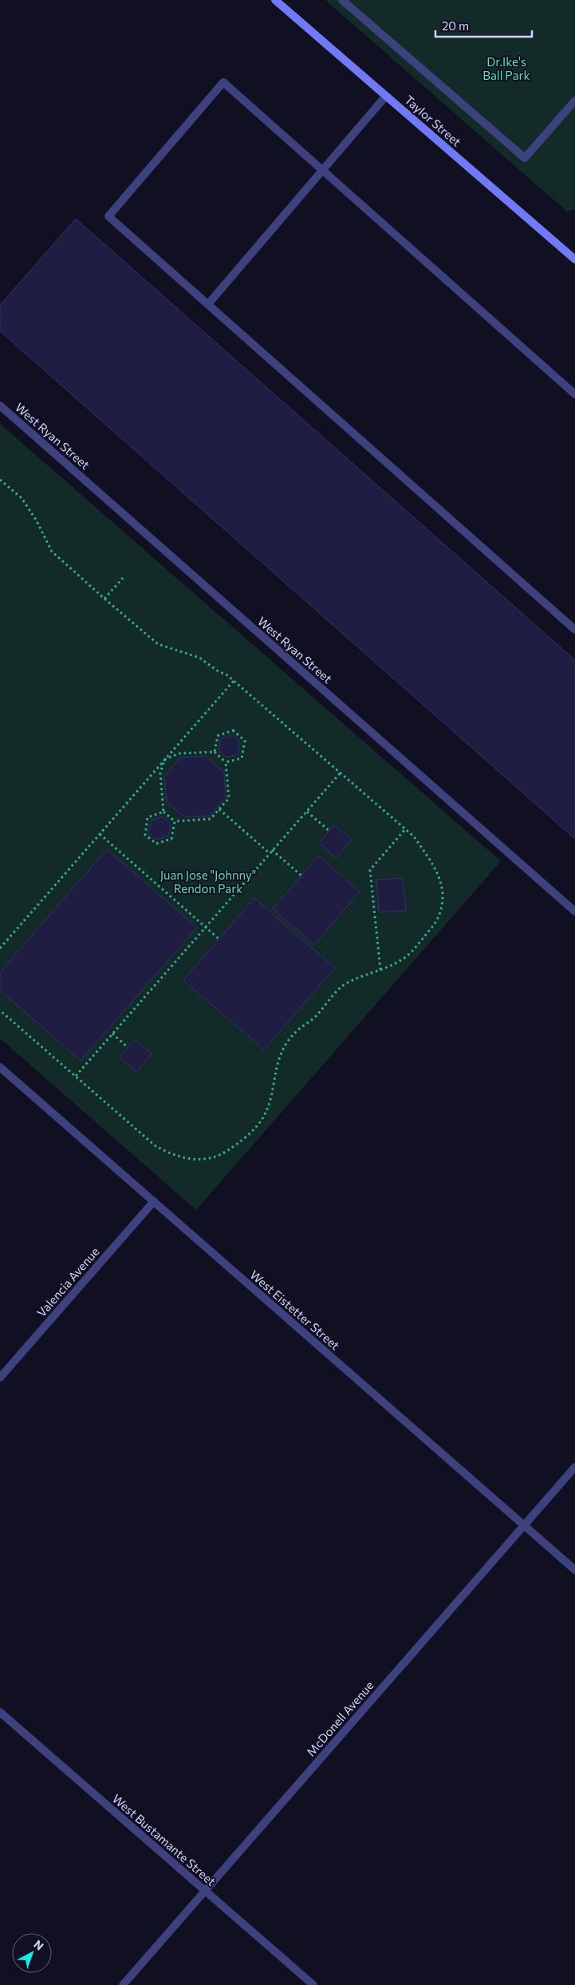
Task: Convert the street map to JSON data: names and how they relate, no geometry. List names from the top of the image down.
{
  "streets": {
    "street": [
      "Taylor Street",
      "West Ryan Street",
      "Valencia Avenue",
      "West Eistetter Street",
      "McDonell Avenue",
      "West Bustamante Street"
    ]
  },
  "crossings": [
    ["Valencia Avenue", "West Eistetter Street"],
    ["West Eistetter Street", "McDonell Avenue"],
    ["McDonell Avenue", "West Bustamante Street"]
  ],
  "parks": ["Dr.Ike's Ball Park", "Juan Jose \"Johnny\" Rendon Park"],
  "scale_bar": "20 m",
  "north": "top right"
}
